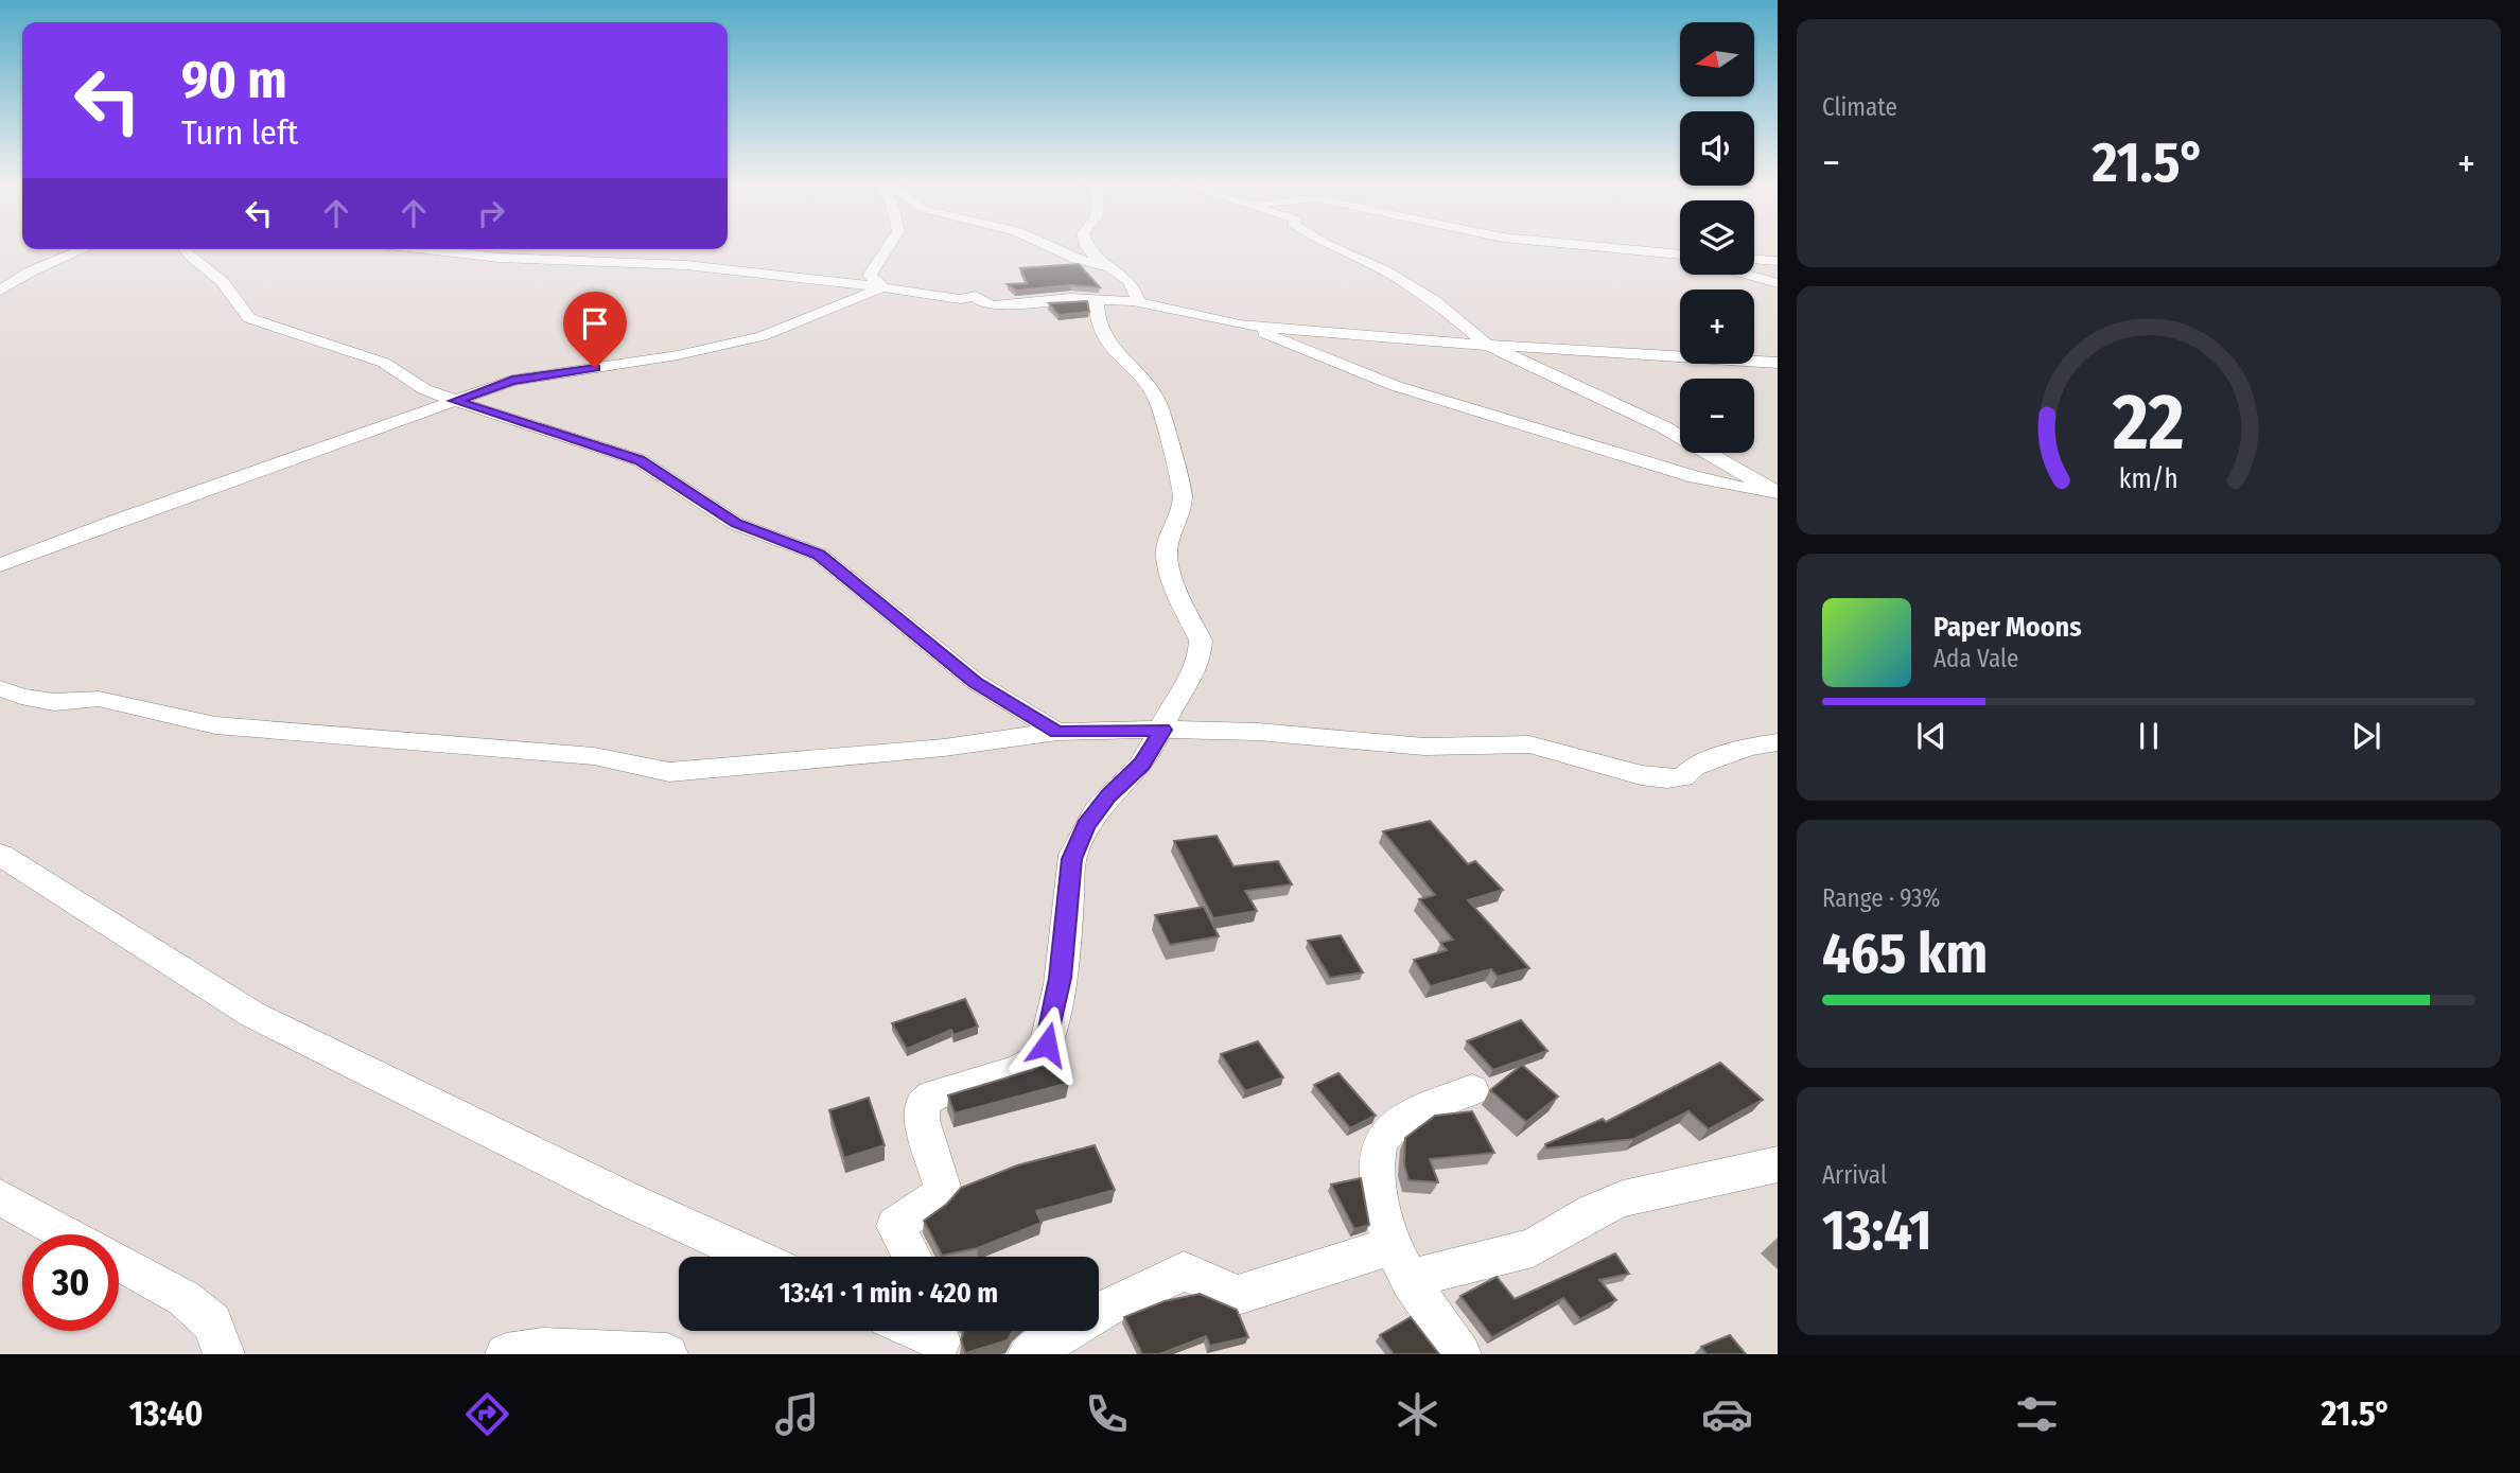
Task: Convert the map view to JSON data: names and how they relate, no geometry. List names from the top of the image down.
{
  "north": "left",
  "page": {
    "tile": [
      "Climate",
      ["Range · 93%", "465 km"],
      ["Arrival", "13:41"]
    ],
    "map_buttons": ["+", "−"],
    "turn": ["90 m", "Turn left"],
    "heat": ["−", "21.5°", "+"],
    "song": ["Paper Moons", "Ada Vale"],
    "limit": "30",
    "trip": "13:41 · 1 min · 420 m",
    "tabs": ["13:40", "21.5°"],
    "gauge": ["22", "km/h"]
  }
}
